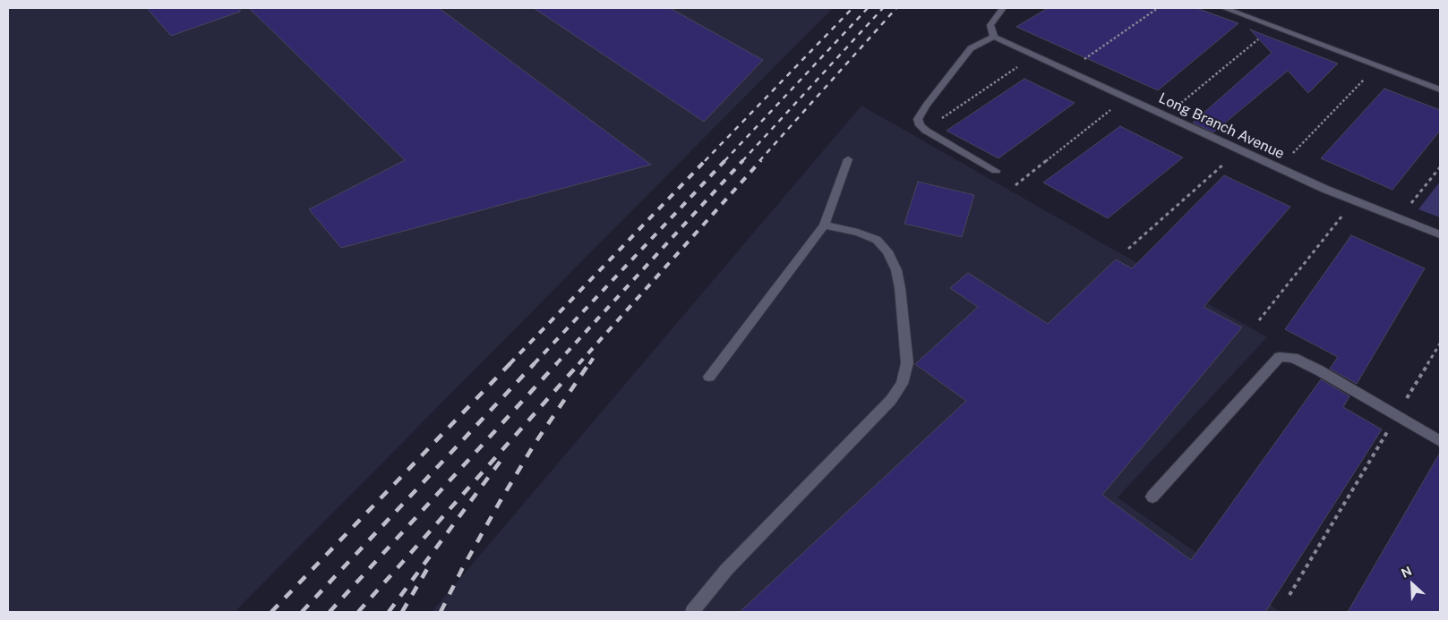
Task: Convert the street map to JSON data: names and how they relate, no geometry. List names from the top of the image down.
{
  "streets": {
    "street": ["Long Branch Avenue"]
  },
  "north": "top left"
}
